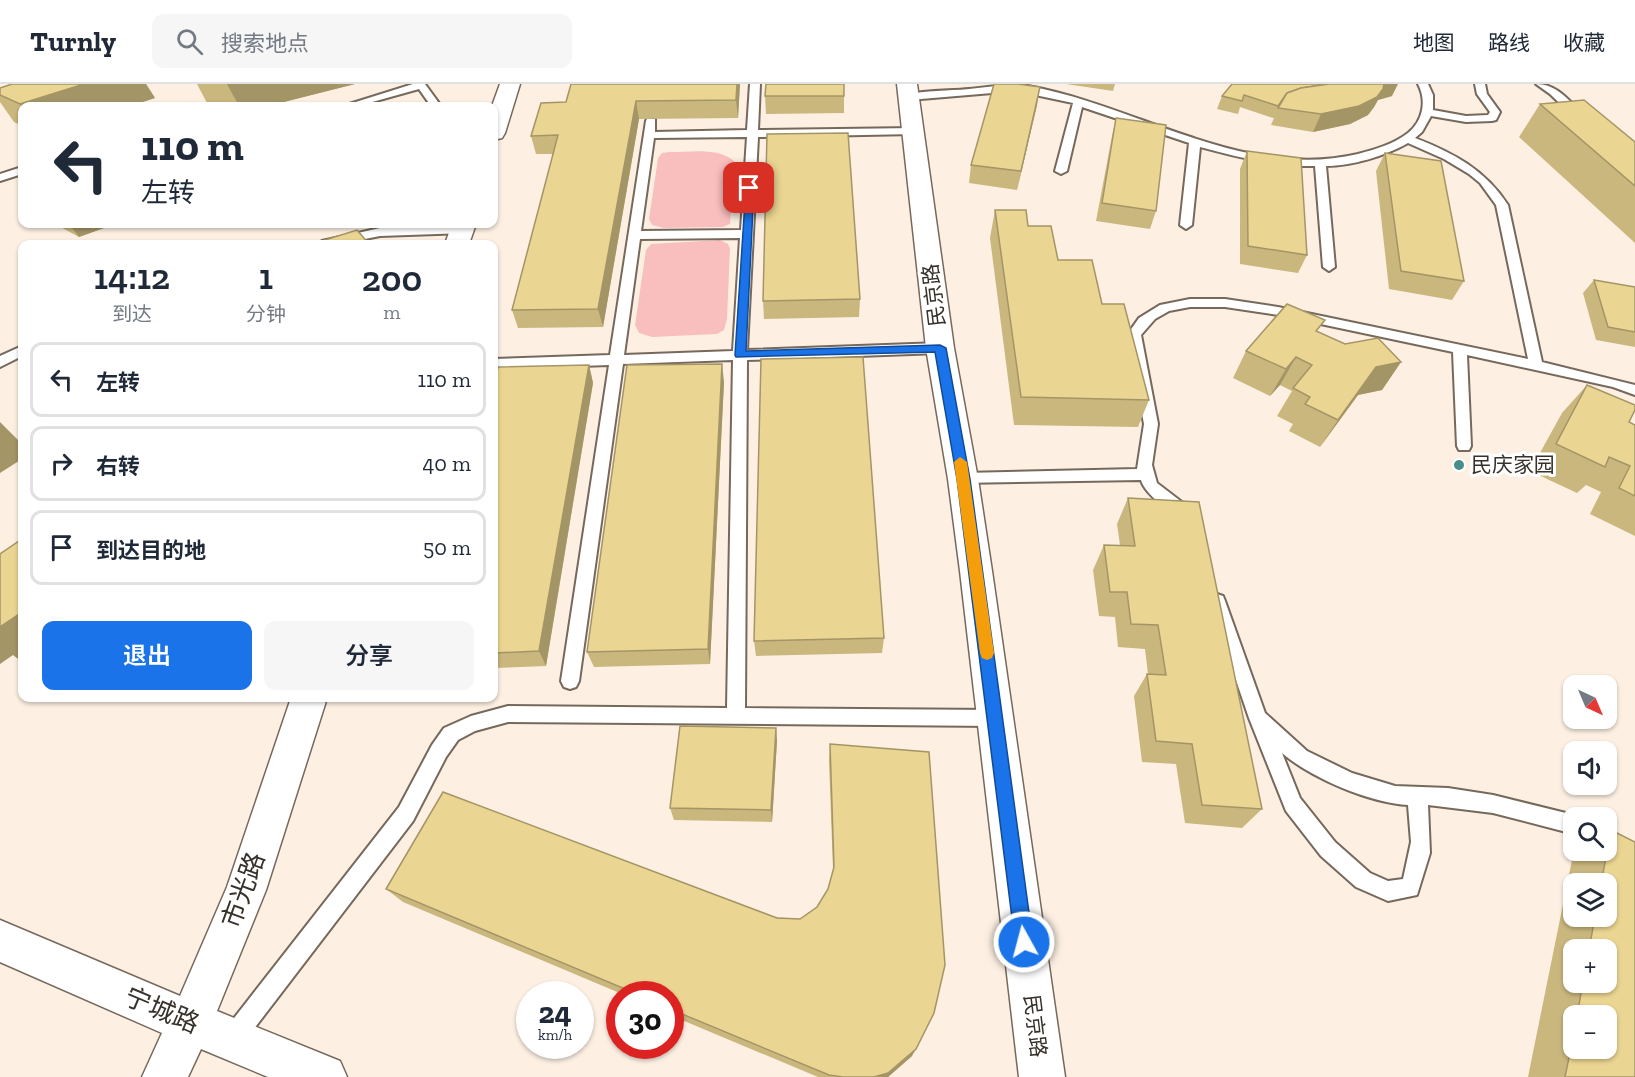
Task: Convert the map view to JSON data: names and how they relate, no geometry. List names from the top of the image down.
{
  "streets": {
    "street": ["民京路", "市光路", "宁城路"]
  },
  "crossings": [
    ["市光路", "宁城路"]
  ],
  "places": ["民庆家园"],
  "north": "bottom right",
  "page": {
    "header": "Turnly",
    "search": "搜索地点",
    "nav": ["地图", "路线", "收藏"],
    "turn": ["110 m", "左转"],
    "eta": [
      "14:12",
      "到达",
      "1",
      "分钟",
      "200",
      "m"
    ],
    "list": [
      {
        "name": "左转",
        "value": "110 m"
      },
      {
        "name": "右转",
        "value": "40 m"
      },
      {
        "name": "到达目的地",
        "value": "50 m"
      }
    ],
    "buttons": ["退出", "分享"],
    "map_buttons": ["+", "−"],
    "speed": "24 km/h",
    "limit": "30"
  }
}
